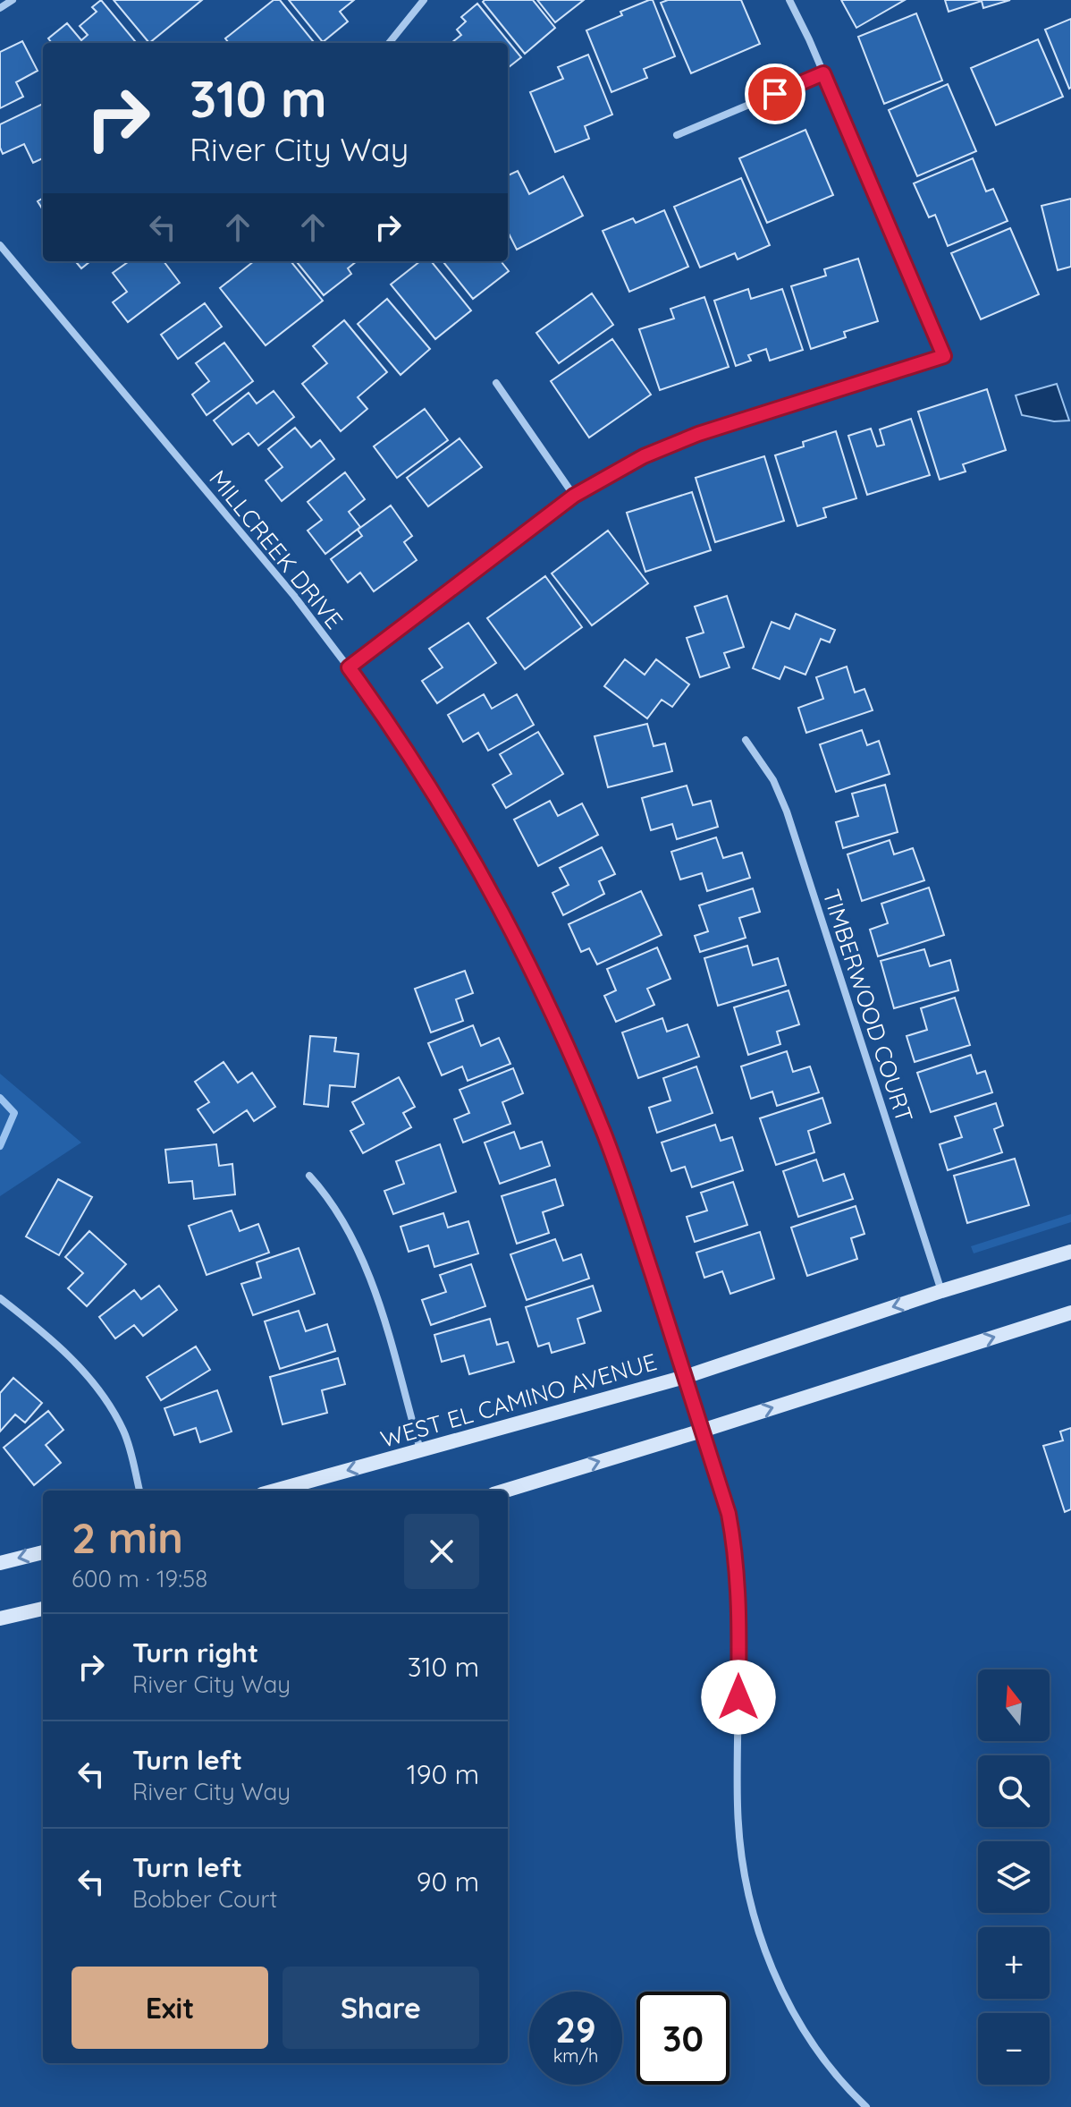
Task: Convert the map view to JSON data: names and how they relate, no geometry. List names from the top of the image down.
{
  "streets": {
    "main road": ["WEST EL CAMINO AVENUE"],
    "street": ["MILLCREEK DRIVE", "TIMBERWOOD COURT"]
  },
  "crossings": [
    ["MILLCREEK DRIVE", "WEST EL CAMINO AVENUE"],
    ["TIMBERWOOD COURT", "WEST EL CAMINO AVENUE"]
  ],
  "north": "top",
  "page": {
    "turn": ["310 m", "River City Way"],
    "heading": ["2 min", "600 m · 19:58"],
    "list": [
      {
        "name": "Turn right",
        "note": "River City Way",
        "value": "310 m"
      },
      {
        "name": "Turn left",
        "note": "River City Way",
        "value": "190 m"
      },
      {
        "name": "Turn left",
        "note": "Bobber Court",
        "value": "90 m"
      }
    ],
    "map_buttons": ["+", "−"],
    "buttons": ["Exit", "Share"],
    "speed": "29 km/h",
    "limit": "30"
  }
}
